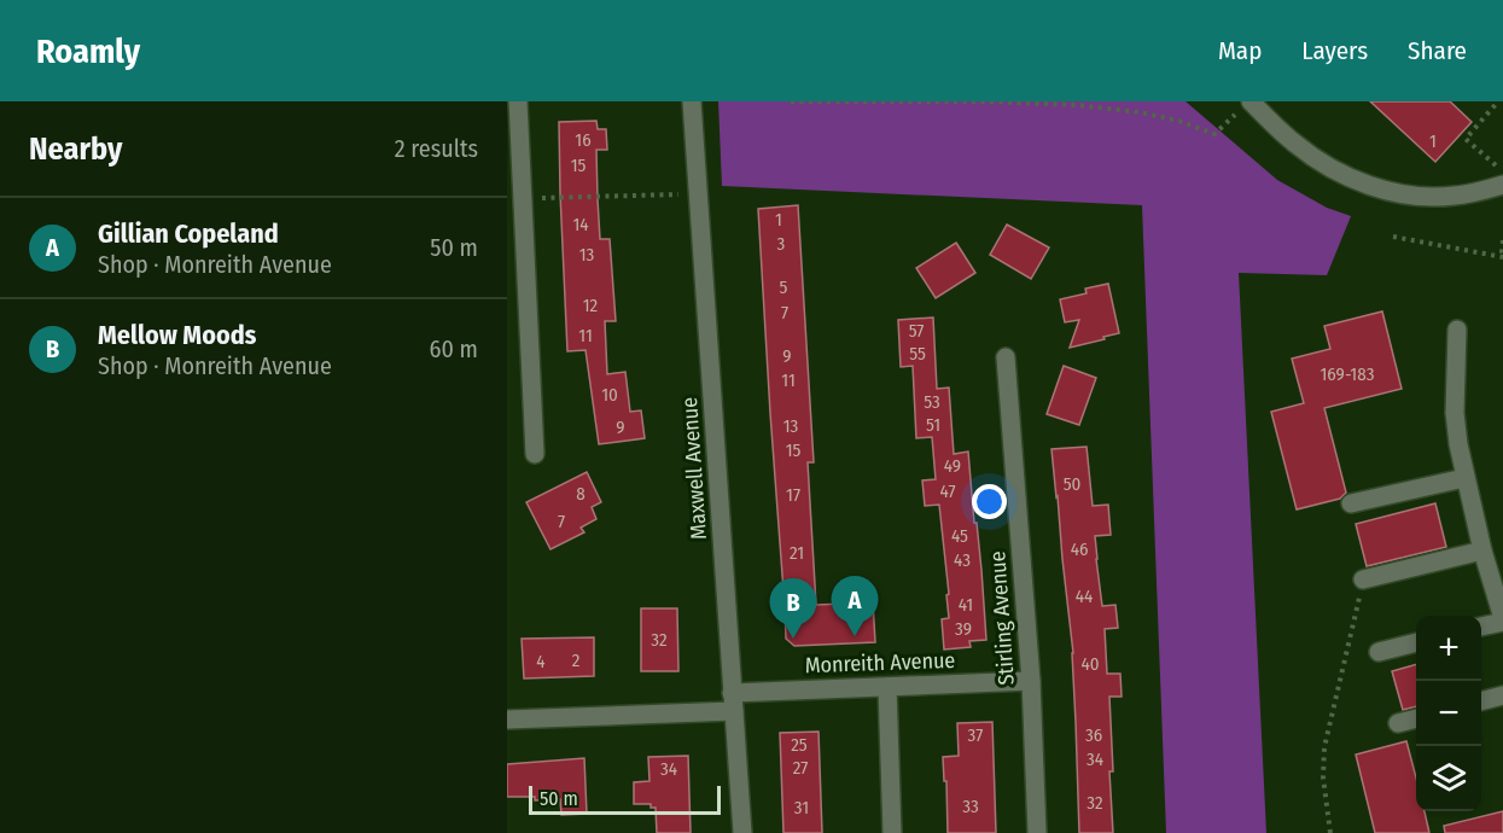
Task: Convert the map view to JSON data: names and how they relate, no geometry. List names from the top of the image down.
{
  "streets": {
    "street": ["Maxwell Avenue", "Stirling Avenue", "Monreith Avenue"]
  },
  "crossings": [
    ["Maxwell Avenue", "Monreith Avenue"],
    ["Stirling Avenue", "Monreith Avenue"]
  ],
  "house_numbers": [
    "16",
    "1",
    "15",
    "1",
    "14",
    "3",
    "13",
    "5",
    "12",
    "7",
    "57",
    "11",
    "55",
    "9",
    "169-183",
    "11",
    "10",
    "53",
    "51",
    "13",
    "9",
    "15",
    "49",
    "50",
    "47",
    "8",
    "17",
    "7",
    "45",
    "46",
    "21",
    "43",
    "44",
    "41",
    "39",
    "32",
    "2",
    "4",
    "40",
    "37",
    "36",
    "25",
    "34",
    "27",
    "34",
    "32",
    "33",
    "31"
  ],
  "scale_bar": "50 m",
  "page": {
    "header": "Roamly",
    "nav": ["Map", "Layers", "Share"],
    "heading": ["Nearby", "2 results"],
    "list": [
      {
        "mark": "A",
        "name": "Gillian Copeland",
        "note": "Shop · Monreith Avenue",
        "value": "50 m"
      },
      {
        "mark": "B",
        "name": "Mellow Moods",
        "note": "Shop · Monreith Avenue",
        "value": "60 m"
      }
    ],
    "pins": ["A", "B"],
    "map_buttons": ["+", "−"],
    "scale": "50 m"
  }
}
